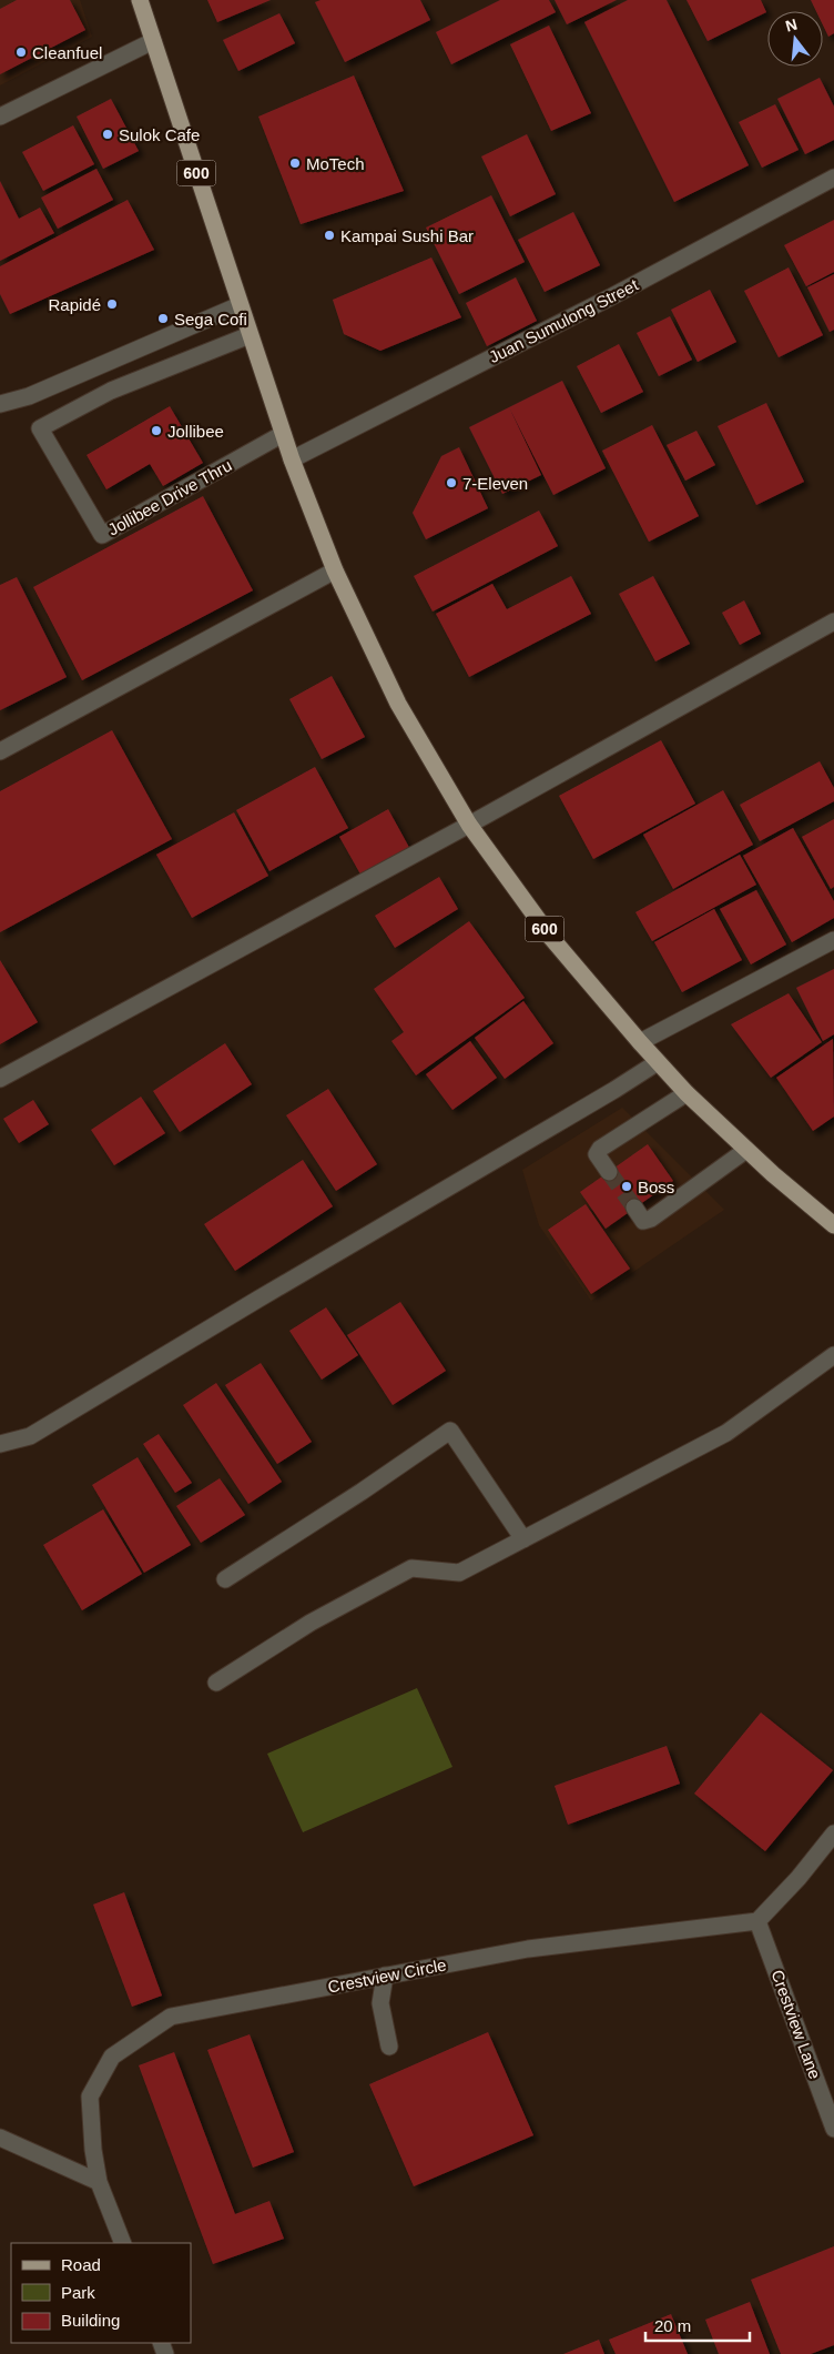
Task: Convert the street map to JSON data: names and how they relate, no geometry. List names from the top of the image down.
{
  "streets": {
    "main road": ["600"],
    "street": [
      "Juan Sumulong Street",
      "Jollibee Drive Thru",
      "Crestview Circle",
      "Crestview Lane"
    ]
  },
  "crossings": [
    ["600", "Juan Sumulong Street"],
    ["600", "Jollibee Drive Thru"],
    ["Crestview Circle", "Crestview Lane"]
  ],
  "places": [
    "Cleanfuel",
    "Sulok Cafe",
    "MoTech",
    "Kampai Sushi Bar",
    "Rapidé",
    "Sega Cofi",
    "Jollibee",
    "7-Eleven",
    "Boss"
  ],
  "legend": ["Road", "Park", "Building"],
  "scale_bar": "20 m",
  "north": "top"
}
